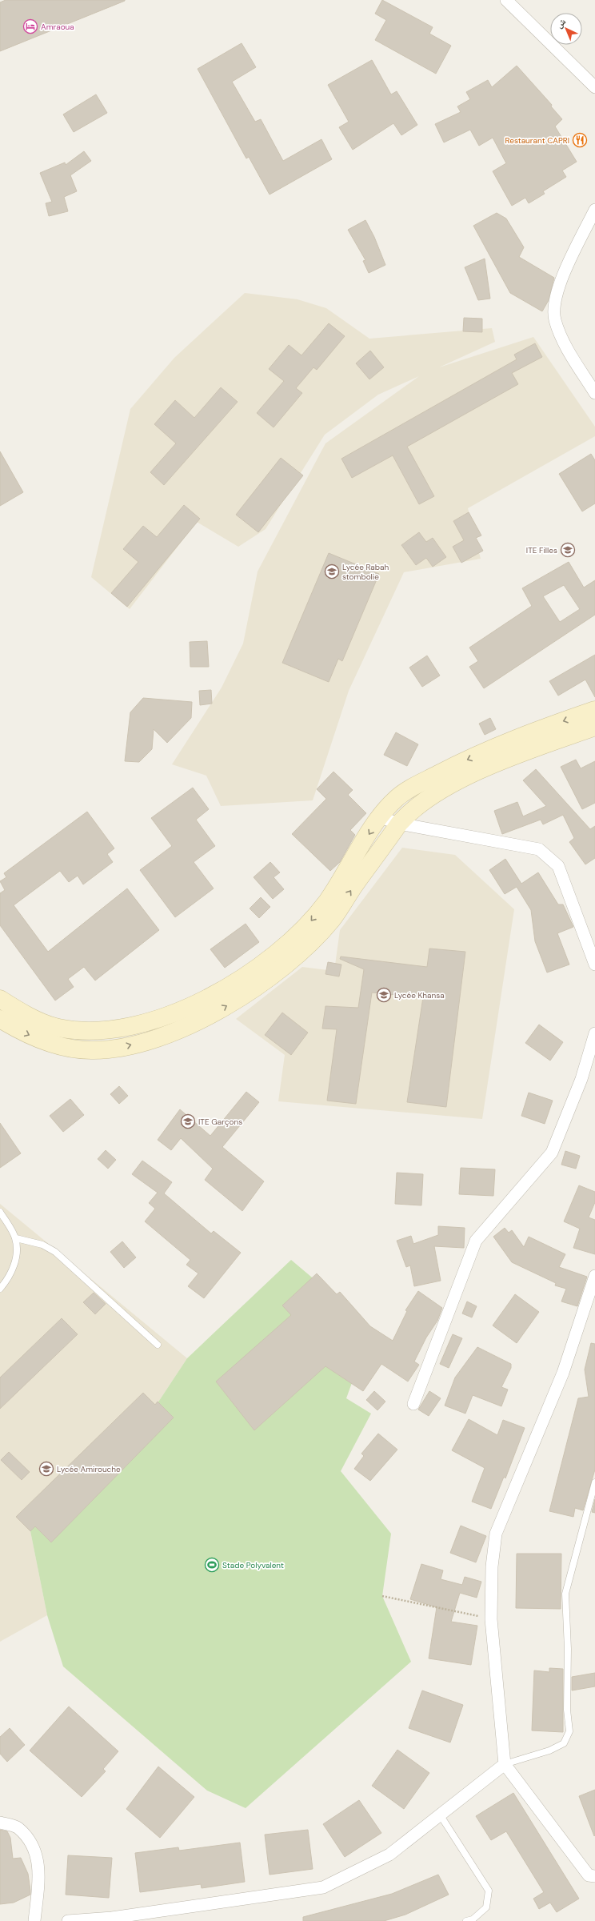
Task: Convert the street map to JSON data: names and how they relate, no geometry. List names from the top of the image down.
{
  "places": {
    "hotel": ["Amraoua"],
    "restaurant": ["Restaurant CAPRI"],
    "school or university": [
      "ITE Filles",
      "Lycée Rabah stombolie",
      "Lycée Khansa",
      "ITE Garçons",
      "Lycée Amirouche"
    ],
    "sports": ["Stade Polyvalent"]
  },
  "north": "top left"
}
